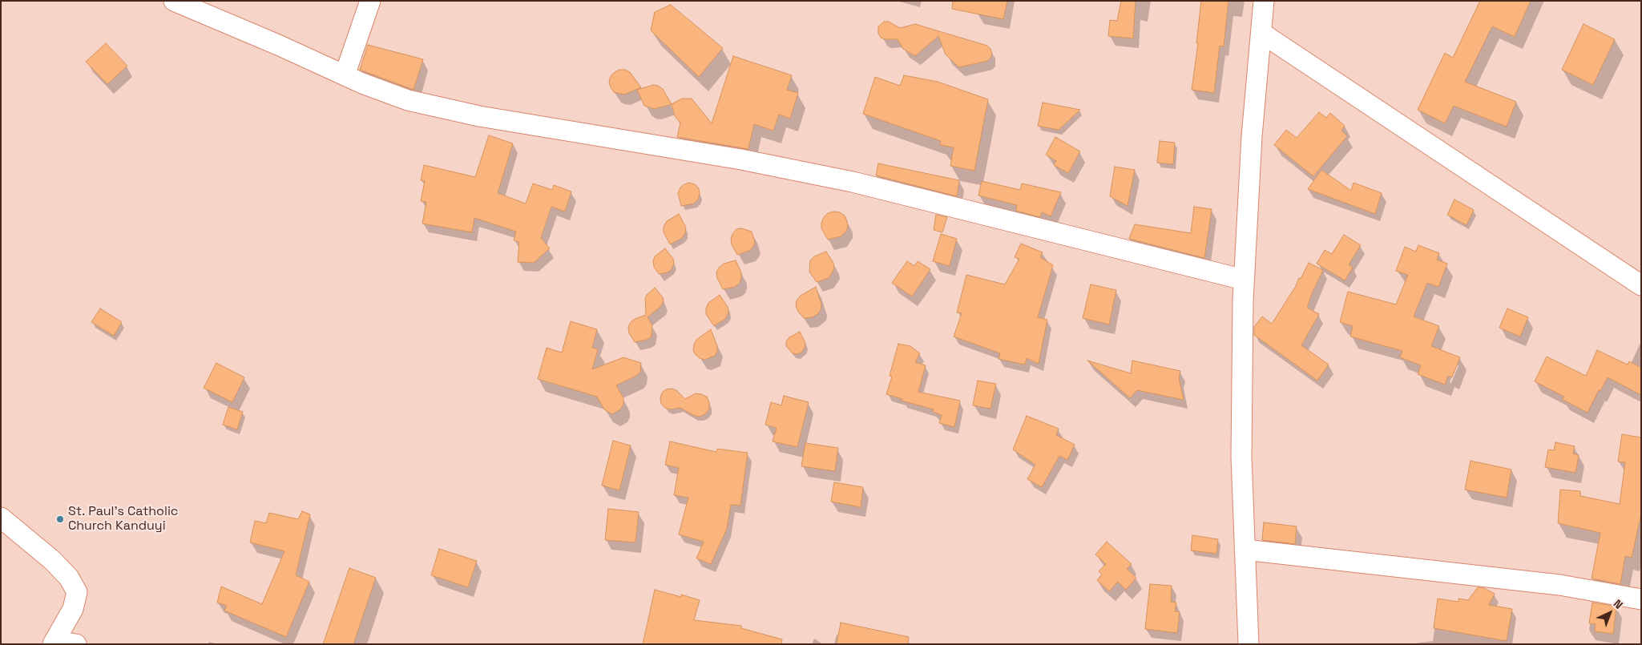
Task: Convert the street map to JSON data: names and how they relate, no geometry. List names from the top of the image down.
{
  "places": ["St. Paul's Catholic Church Kanduyi"],
  "north": "top right"
}
